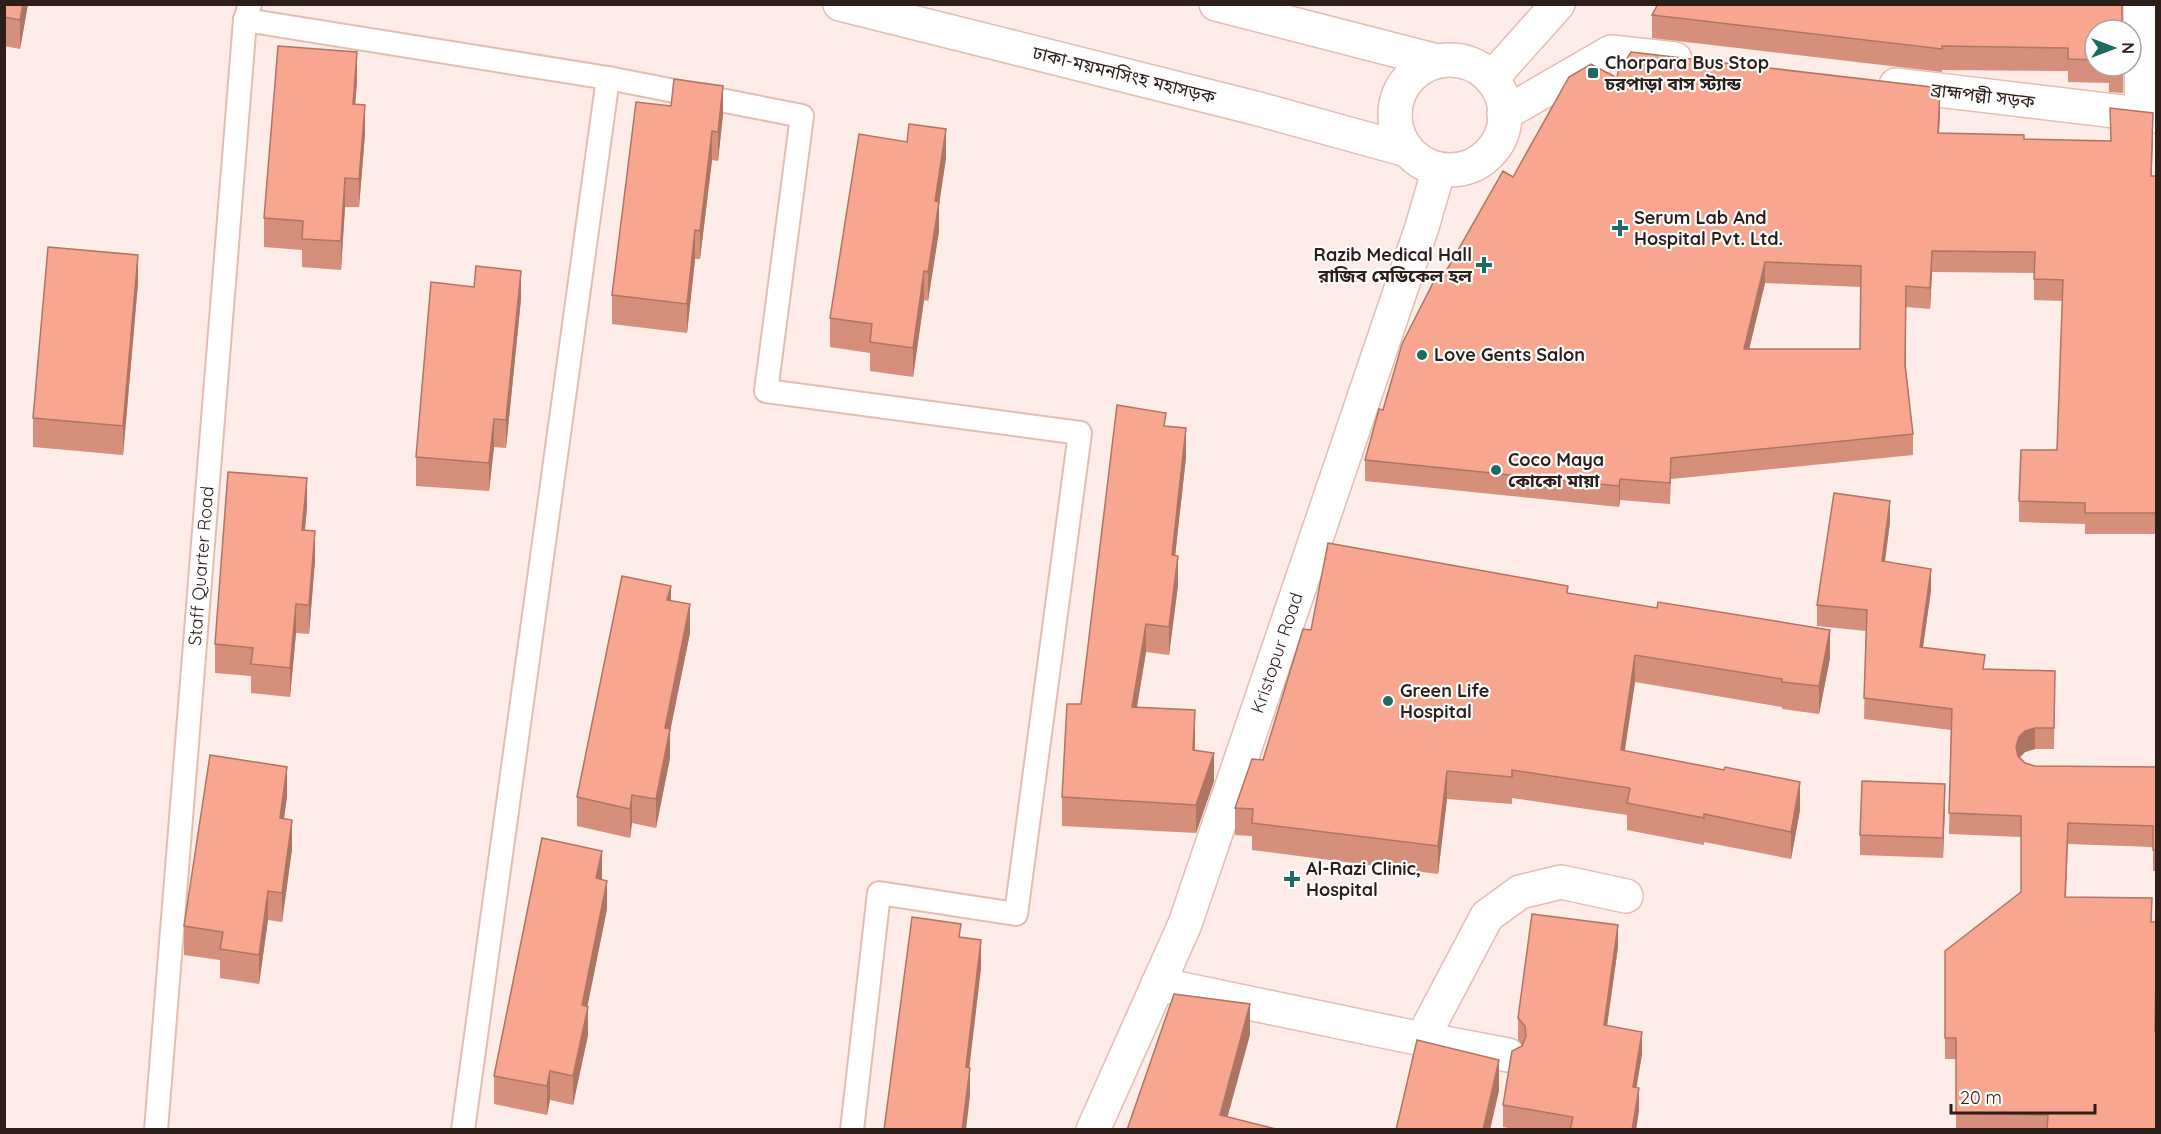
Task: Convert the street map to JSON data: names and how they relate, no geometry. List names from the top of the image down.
{
  "streets": {
    "main road": ["ঢাকা-ময়মনসিংহ মহাসড়ক", "ব্রাহ্মপল্লী সড়ক", "Kristopur Road"],
    "lane": ["Staff Quarter Road"]
  },
  "crossings": [
    ["ঢাকা-ময়মনসিংহ মহাসড়ক", "Kristopur Road"]
  ],
  "places": {
    "transit": ["Chorpara Bus Stop চরপাড়া বাস স্ট্যান্ড"],
    "health": ["Serum Lab And Hospital Pvt. Ltd.", "Razib Medical Hall রাজিব মেডিকেল হল", "Al-Razi Clinic, Hospital"],
    "other": ["Love Gents Salon", "Coco Maya কোকো মায়া", "Green Life Hospital"]
  },
  "scale_bar": "20 m",
  "north": "right"
}
